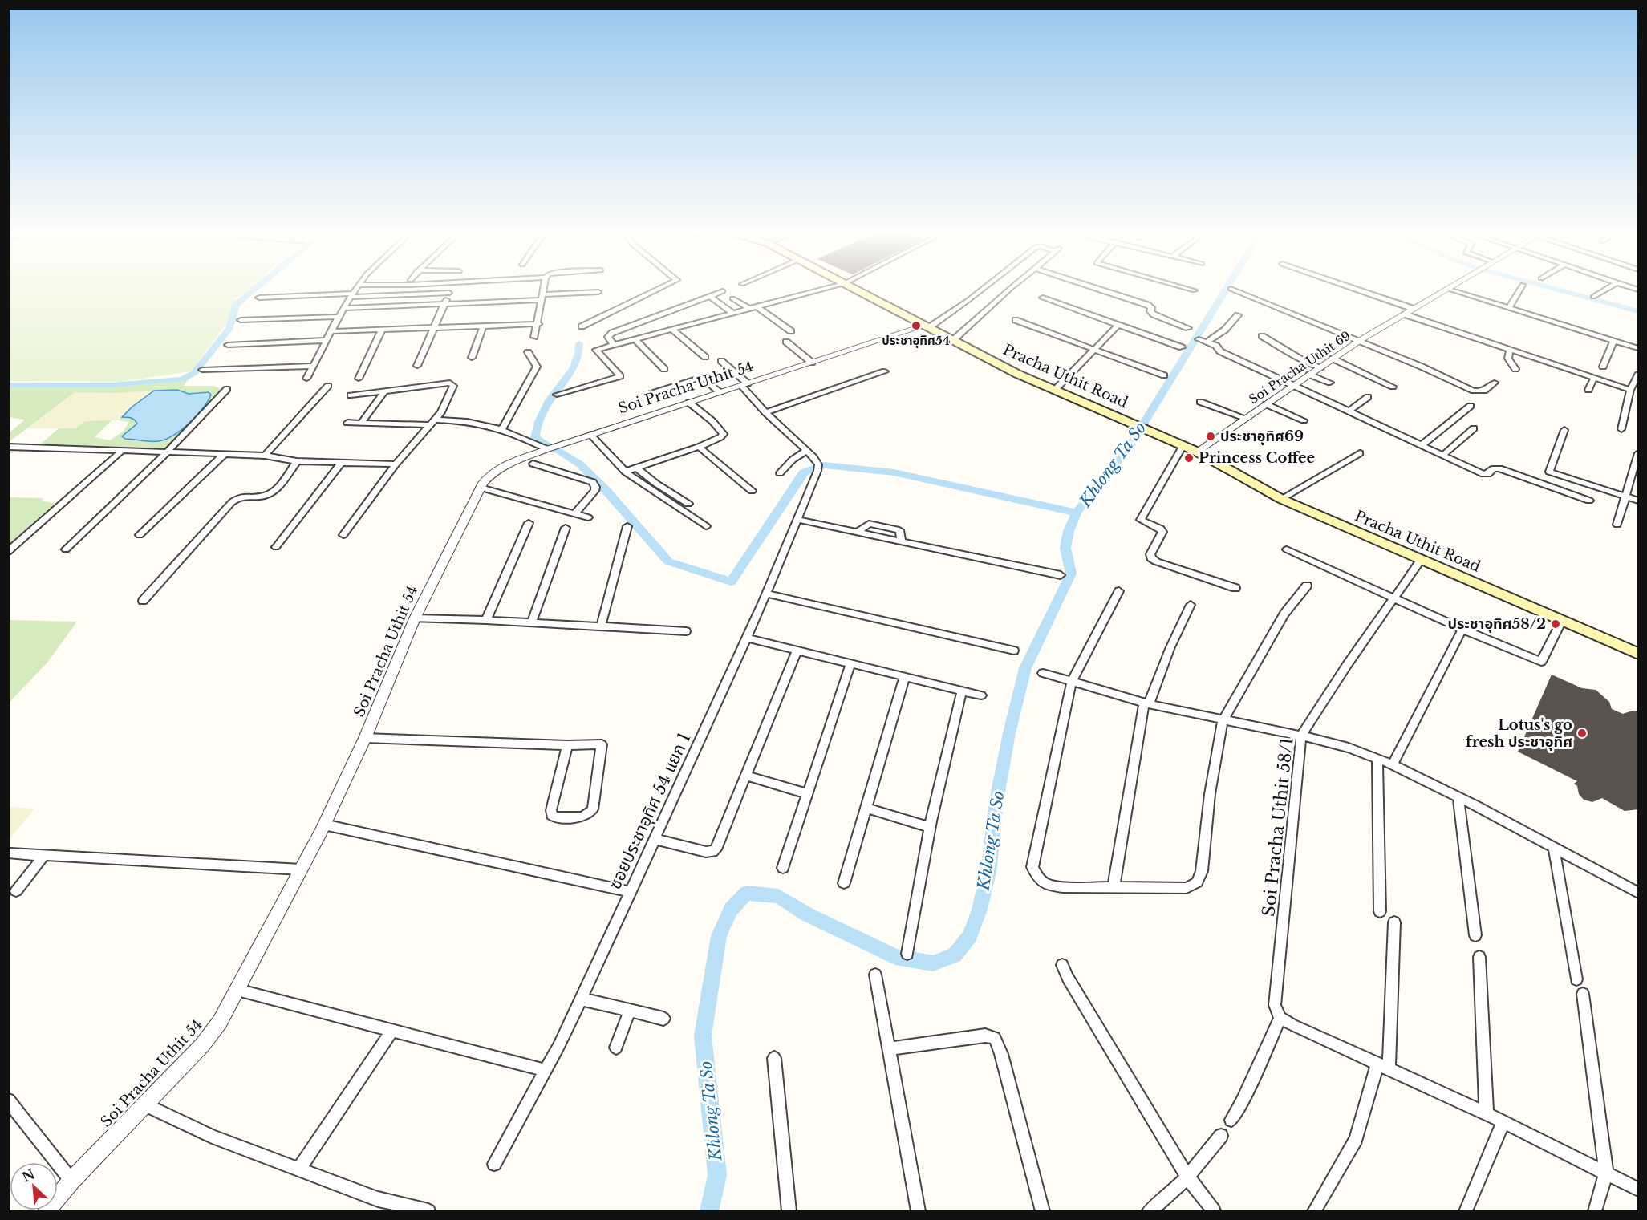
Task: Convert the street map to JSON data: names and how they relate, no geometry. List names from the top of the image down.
{
  "streets": {
    "main road": ["Pracha Uthit Road"],
    "street": [
      "Soi Pracha Uthit 69",
      "Soi Pracha Uthit 54",
      "ซอยประชาอุทิศ 54 แยก 1",
      "Soi Pracha Uthit 58/1"
    ]
  },
  "crossings": [
    ["Soi Pracha Uthit 69", "Pracha Uthit Road"],
    ["Pracha Uthit Road", "Soi Pracha Uthit 54"],
    ["Pracha Uthit Road", "Soi Pracha Uthit 58/1"]
  ],
  "water": ["Khlong Ta So"],
  "places": [
    "ประชาอุทิศ54",
    "ประชาอุทิศ69",
    "Princess Coffee",
    "ประชาอุทิศ58/2",
    "Lotus's go fresh ประชาอุทิศ"
  ],
  "north": "top left"
}
